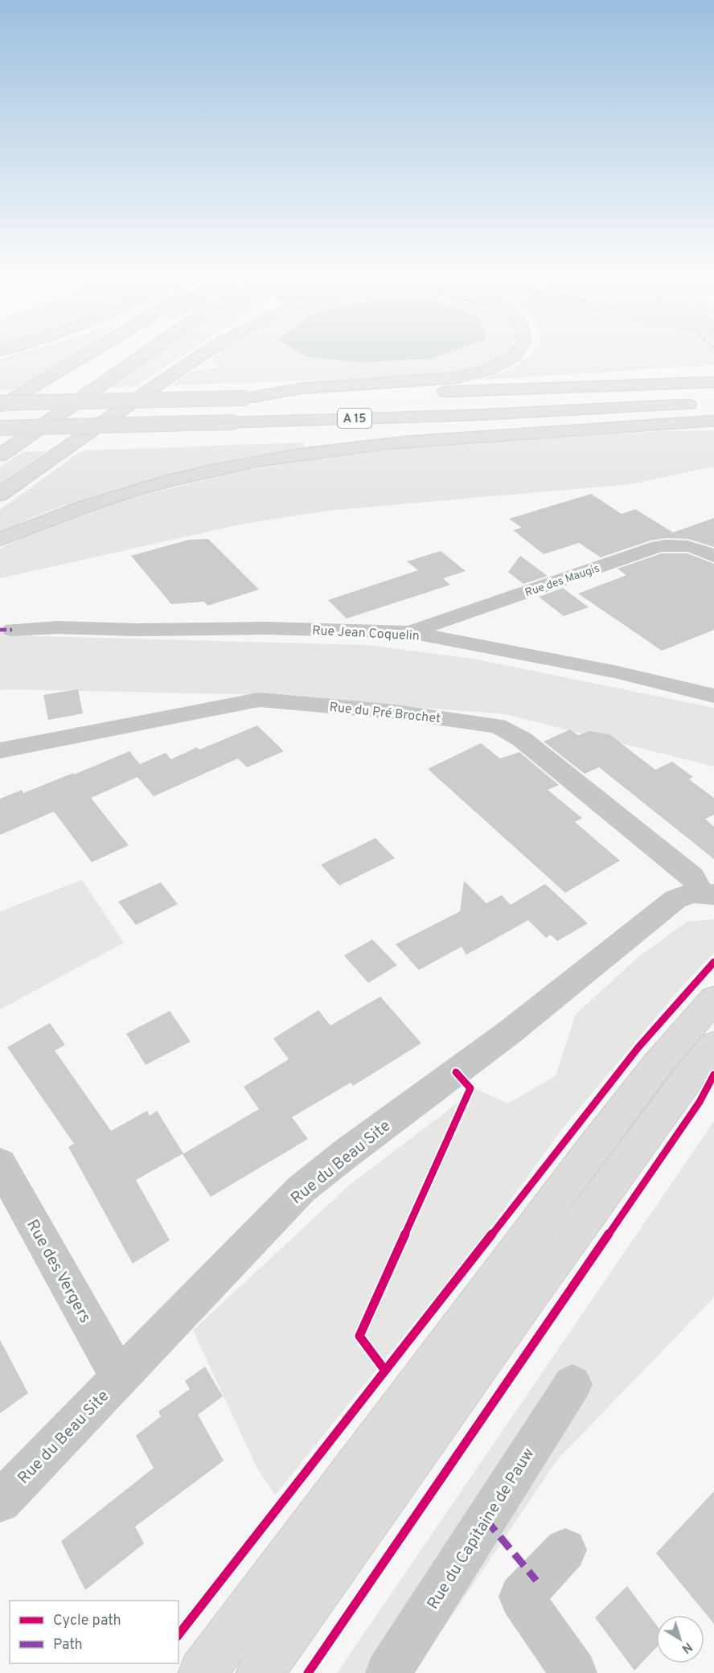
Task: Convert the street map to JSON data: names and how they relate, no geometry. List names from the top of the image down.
{
  "streets": {
    "main road": ["A 15"],
    "street": [
      "Rue des Maugis",
      "Rue Jean Coquelin",
      "Rue du Pré Brochet",
      "Rue du Beau Site",
      "Rue des Vergers",
      "Rue du Capitaine de Pauw"
    ]
  },
  "crossings": [
    ["Rue des Maugis", "Rue Jean Coquelin"],
    ["Rue du Pré Brochet", "Rue du Beau Site"],
    ["Rue du Beau Site", "Rue des Vergers"]
  ],
  "legend": ["Cycle path", "Path"],
  "north": "bottom right"
}
